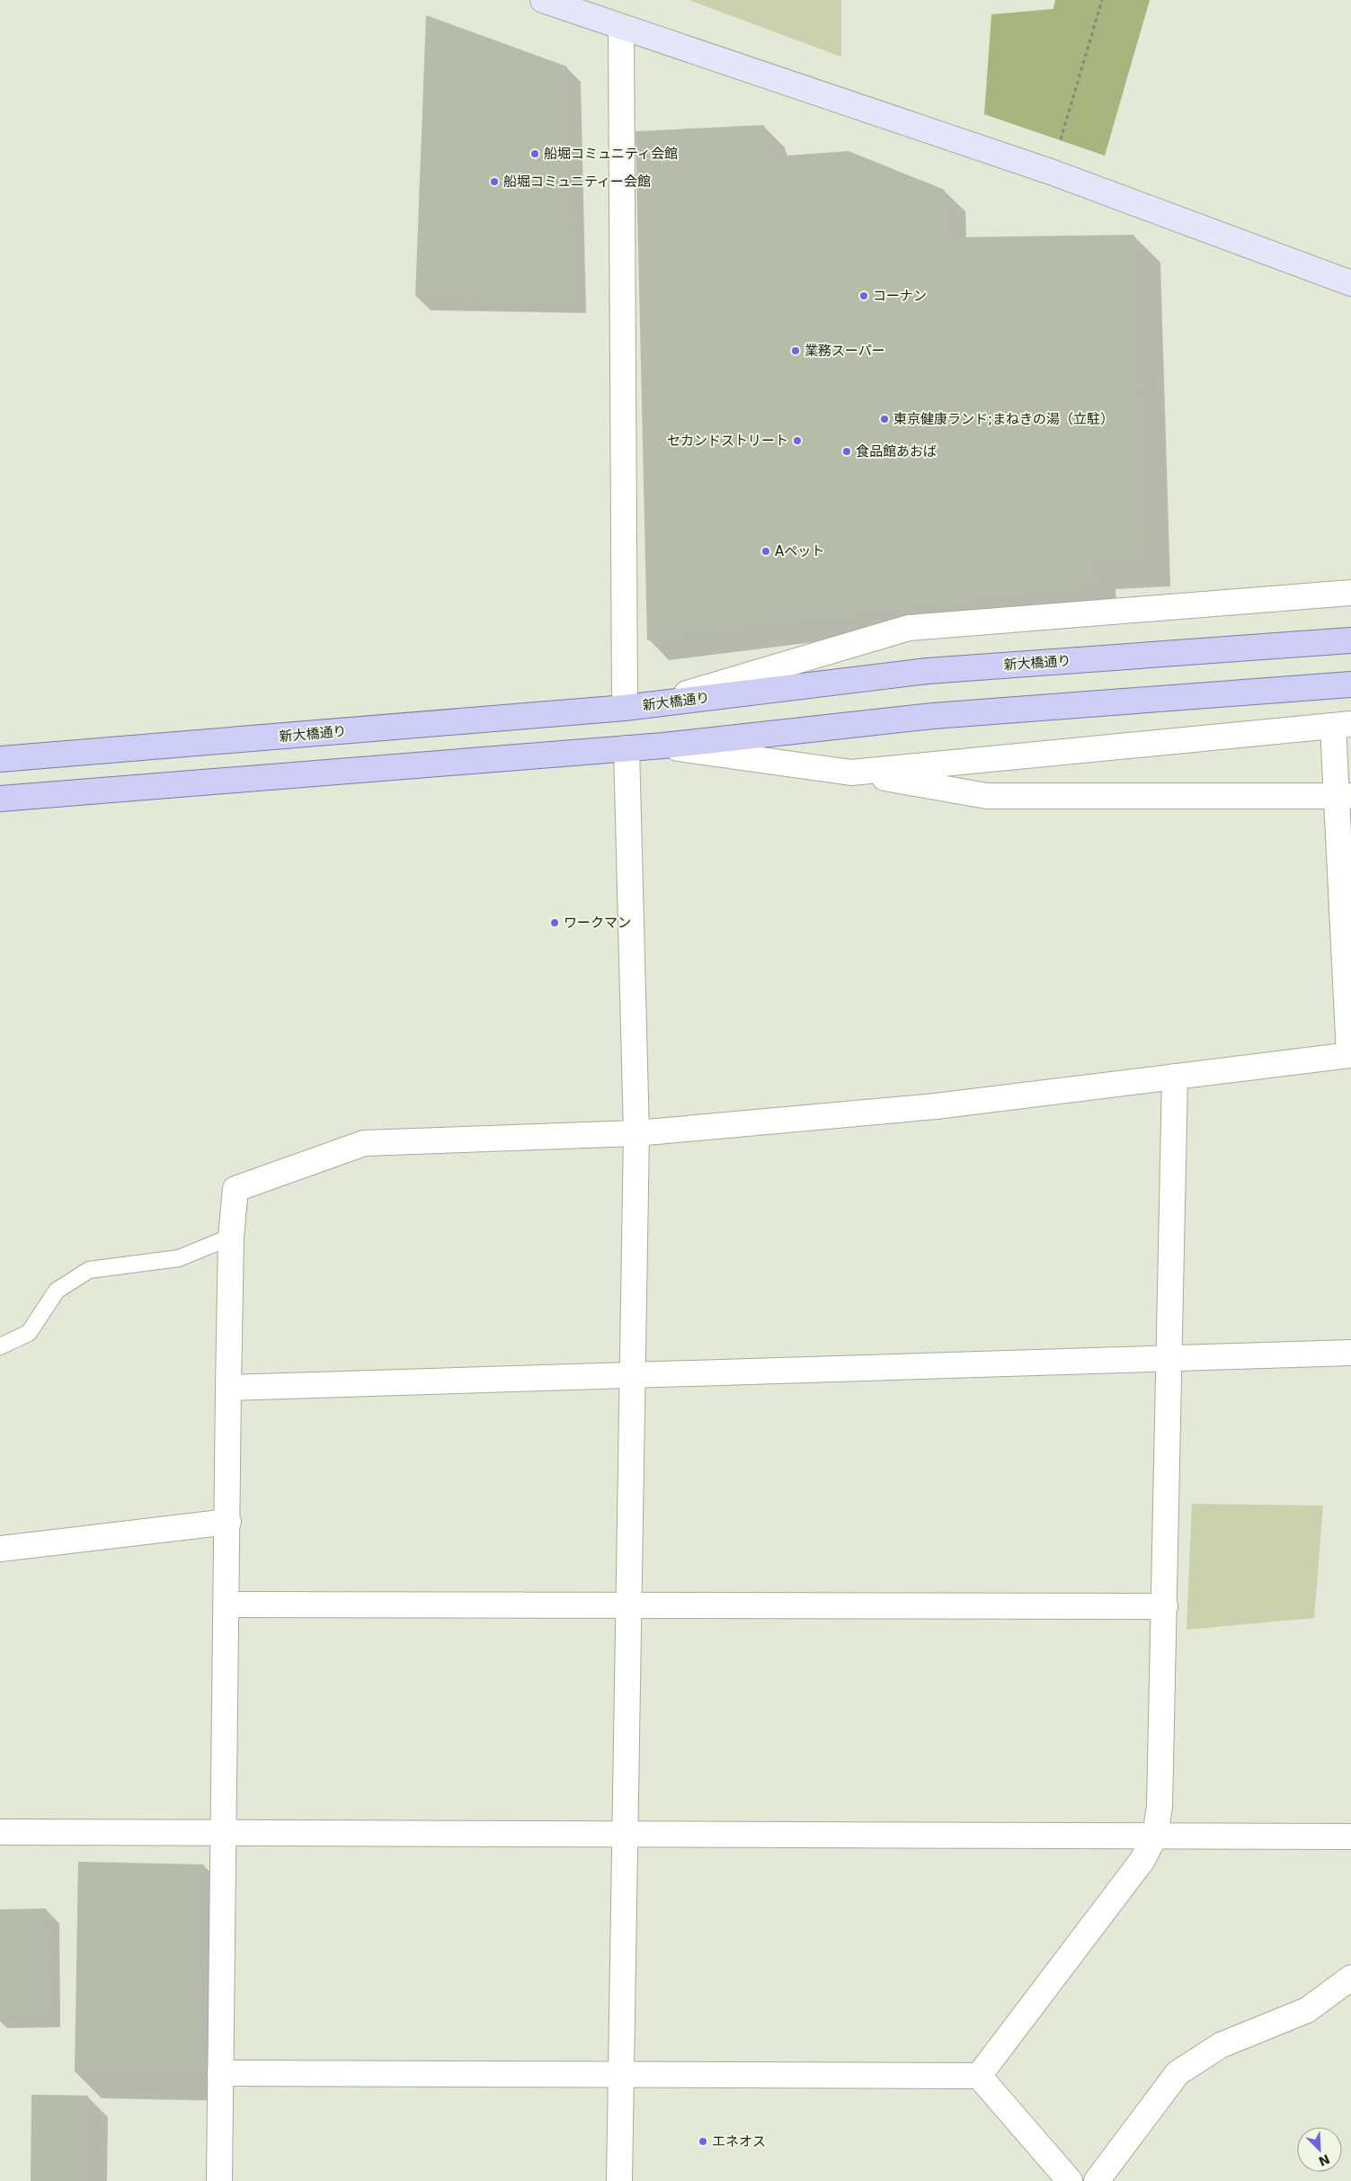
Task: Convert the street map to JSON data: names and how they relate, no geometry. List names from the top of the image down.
{
  "streets": {
    "main road": ["新大橋通り"]
  },
  "places": [
    "船堀コミュニティ会館",
    "船堀コミュニティー会館",
    "コーナン",
    "業務スーパー",
    "東京健康ランド;まねきの湯（立駐）",
    "セカンドストリート",
    "食品館あおば",
    "Aペット",
    "ワークマン",
    "エネオス"
  ],
  "north": "bottom right"
}
